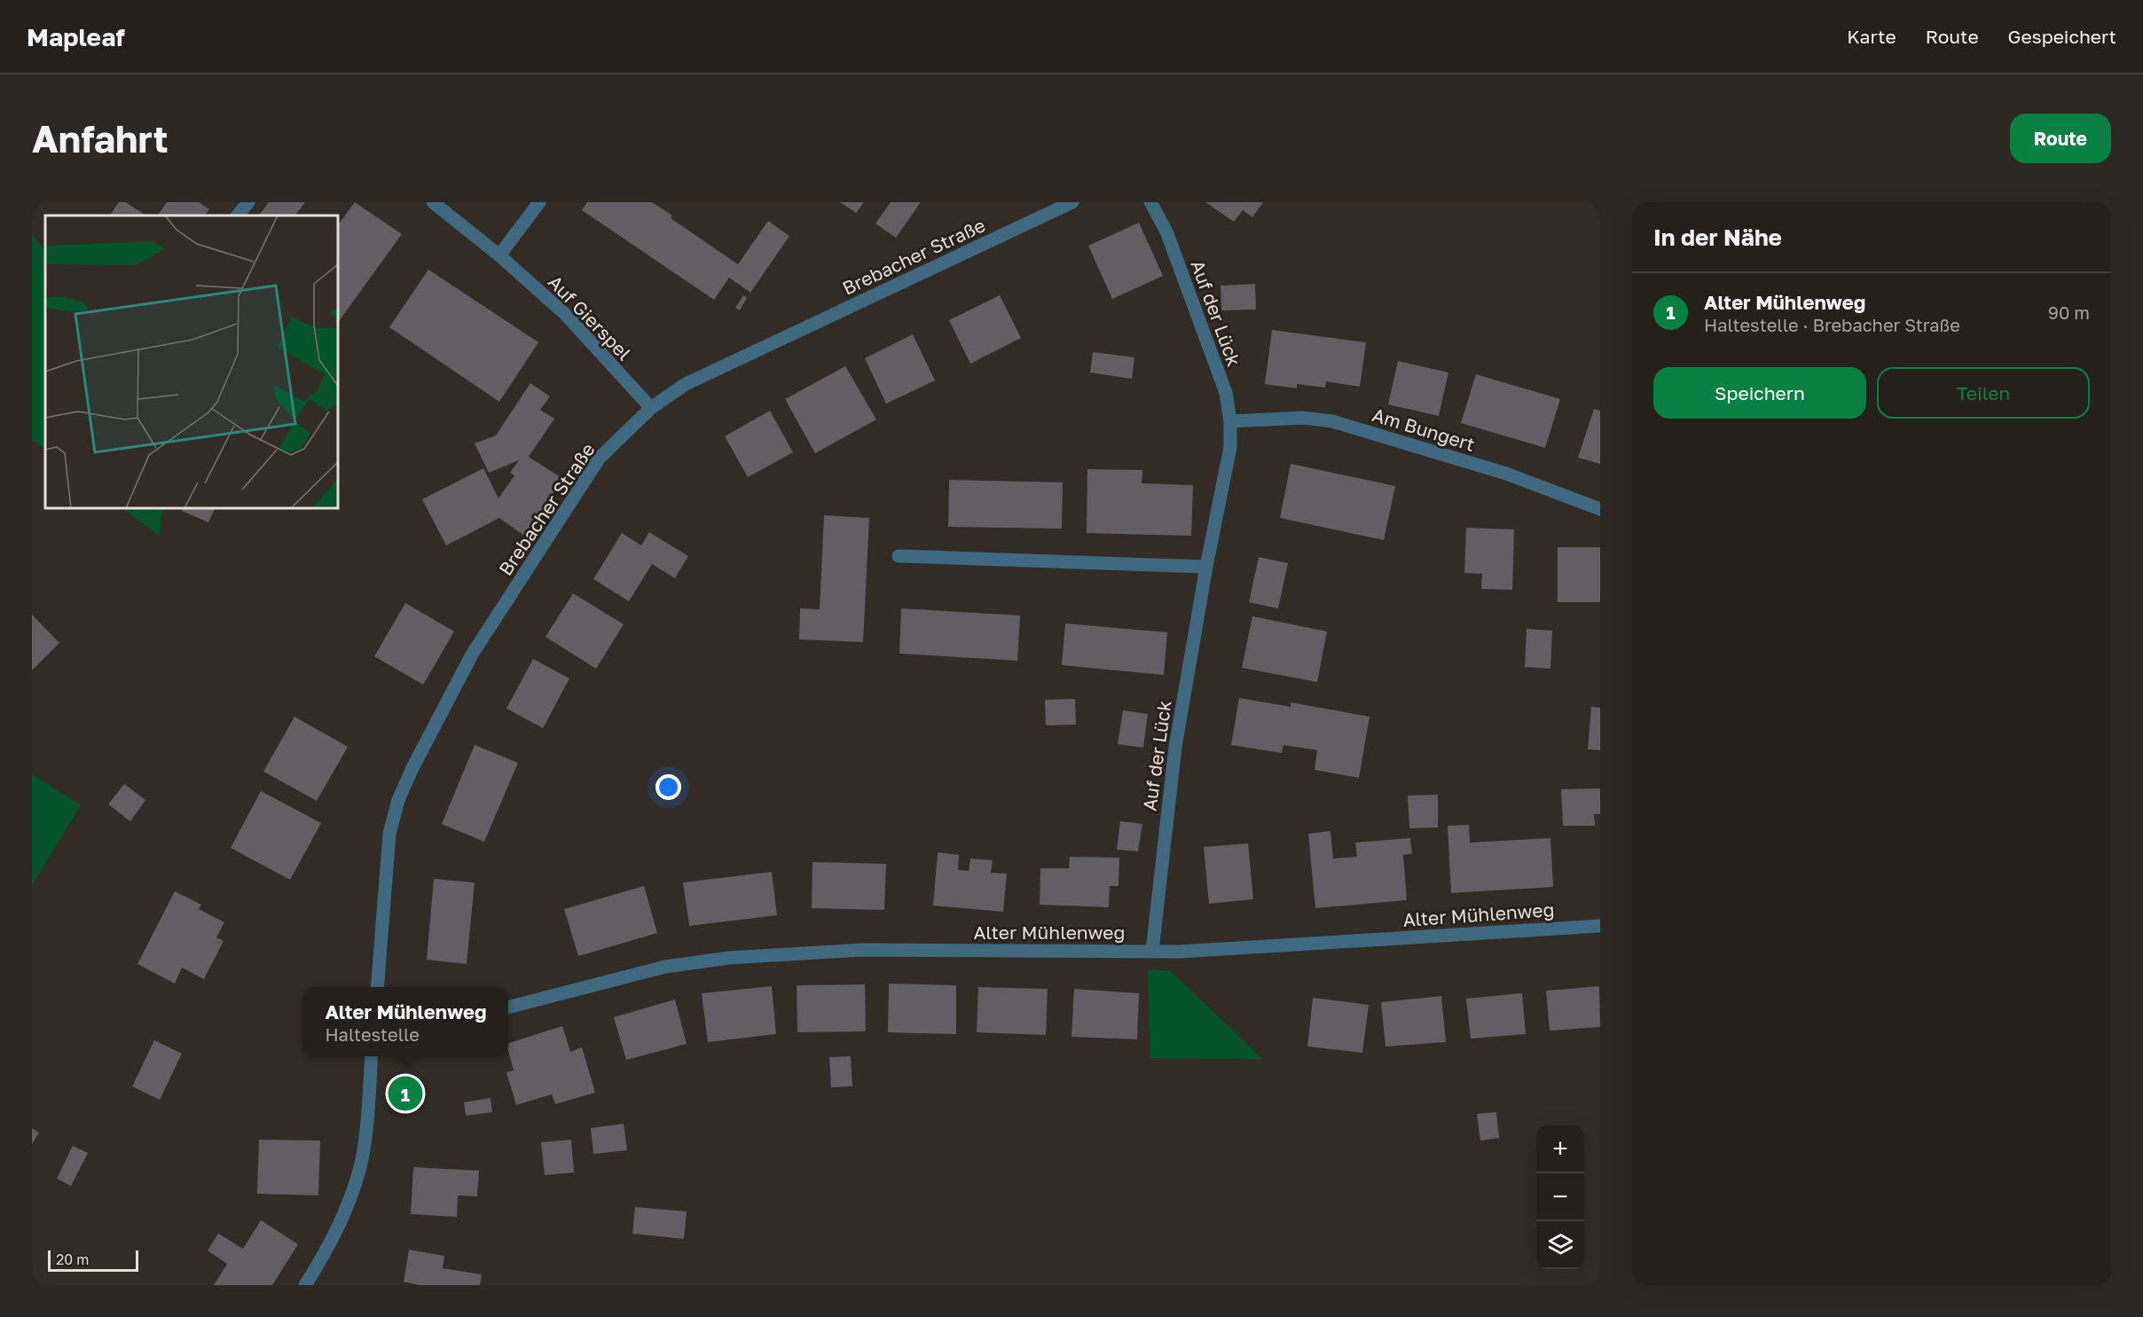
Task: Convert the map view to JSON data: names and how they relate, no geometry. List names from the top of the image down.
{
  "streets": {
    "street": [
      "Brebacher Straße",
      "Auf der Lück",
      "Auf Gierspel",
      "Am Bungert",
      "Alter Mühlenweg"
    ]
  },
  "crossings": [
    ["Brebacher Straße", "Auf Gierspel"],
    ["Auf der Lück", "Am Bungert"],
    ["Auf der Lück", "Alter Mühlenweg"]
  ],
  "scale_bar": "20 m",
  "page": {
    "header": "Mapleaf",
    "nav": ["Karte", "Route", "Gespeichert"],
    "buttons": [
      "Route",
      ["Speichern", "Teilen"]
    ],
    "title": "Anfahrt",
    "heading": "In der Nähe",
    "list": [
      {
        "mark": "1",
        "name": "Alter Mühlenweg",
        "note": "Haltestelle · Brebacher Straße",
        "value": "90 m"
      }
    ],
    "popup": ["Alter Mühlenweg", "Haltestelle"],
    "pins": "1",
    "map_buttons": ["+", "−"],
    "scale": "20 m"
  }
}
